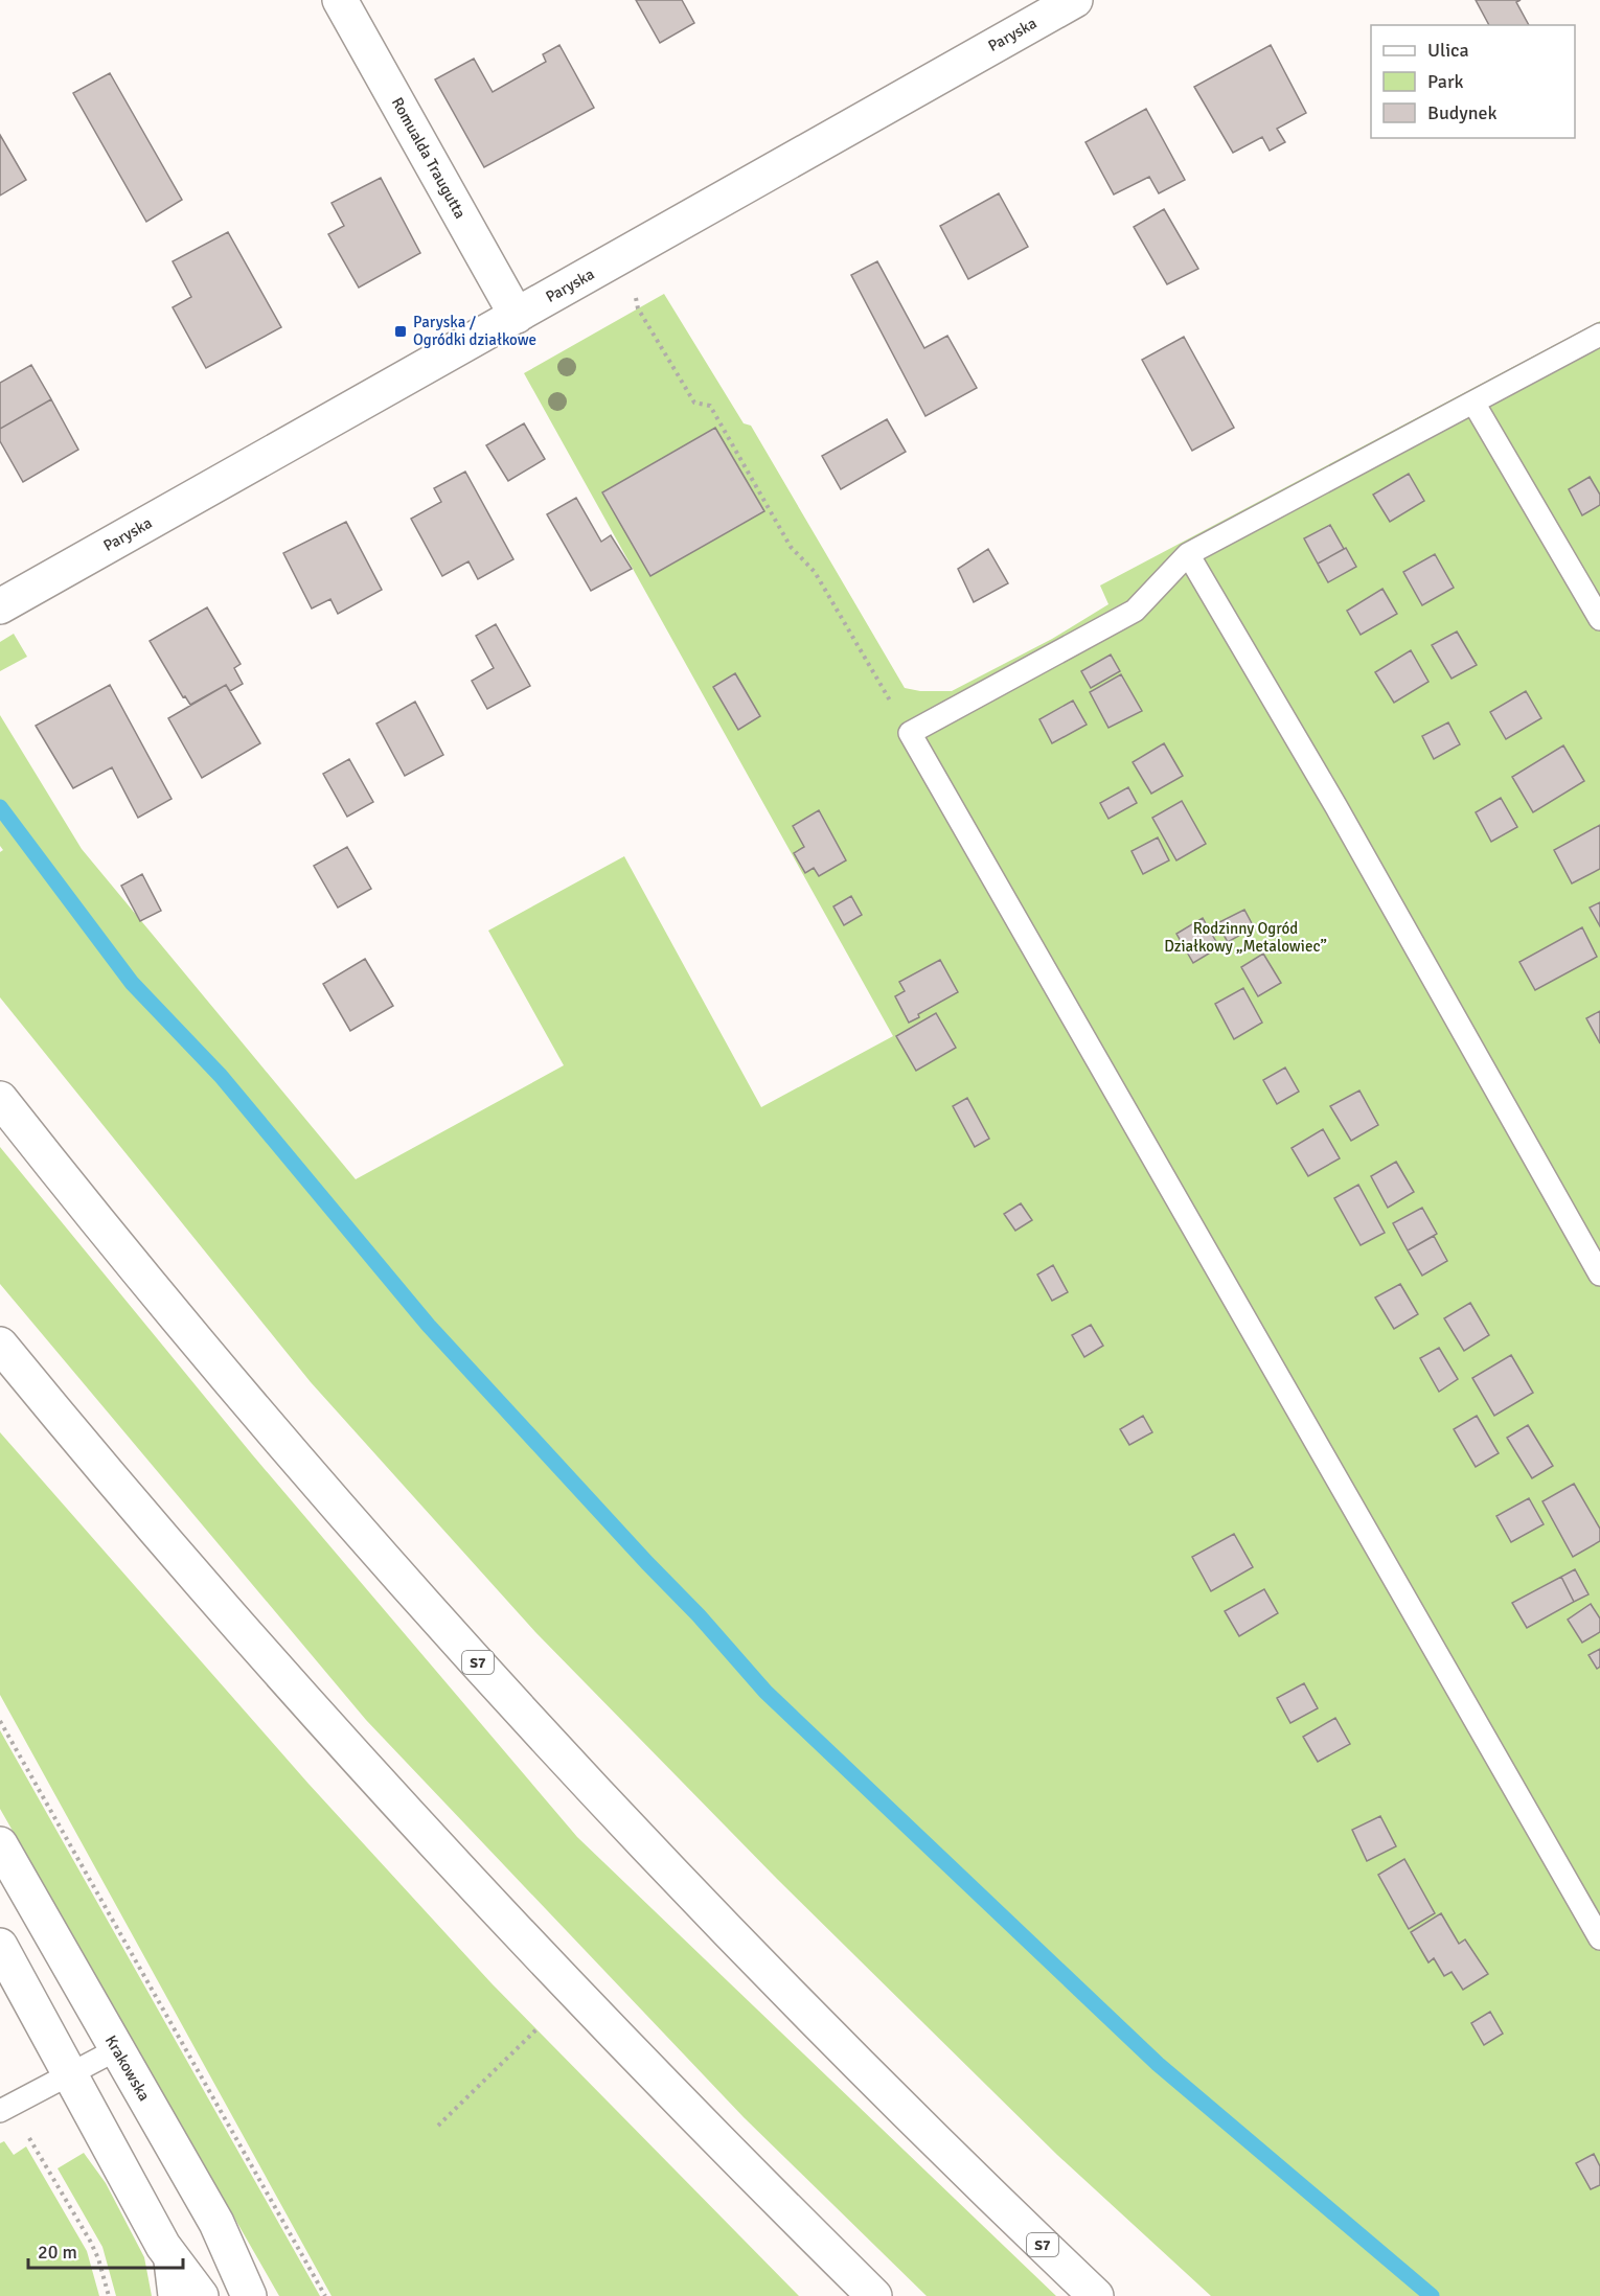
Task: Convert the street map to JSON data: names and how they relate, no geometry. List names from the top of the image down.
{
  "streets": {
    "main road": [
      "Paryska",
      "Romualda Traugutta",
      "S7",
      "Krakowska"
    ]
  },
  "crossings": [
    ["Paryska", "Romualda Traugutta"]
  ],
  "parks": ["Rodzinny Ogród Działkowy „Metalowiec”"],
  "places": {
    "transit": ["Paryska / Ogródki działkowe"]
  },
  "legend": ["Ulica", "Park", "Budynek"],
  "scale_bar": "20 m"
}
